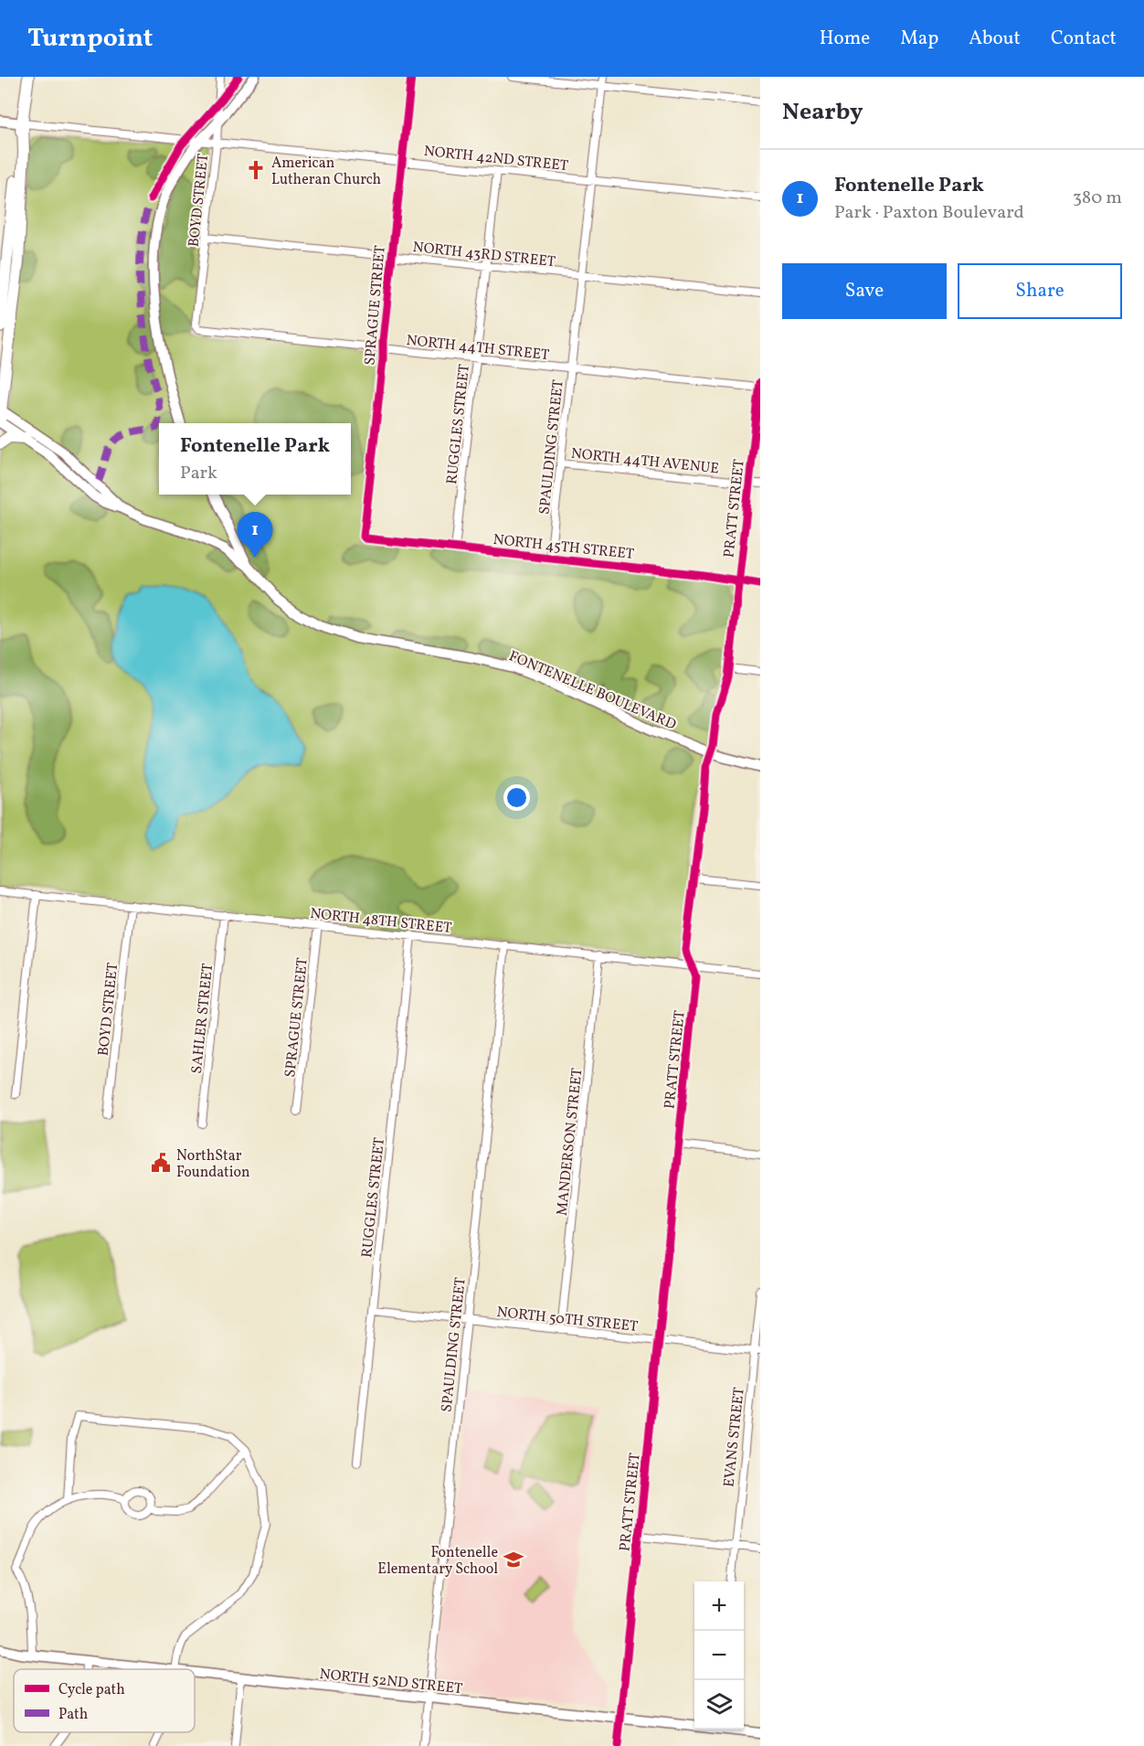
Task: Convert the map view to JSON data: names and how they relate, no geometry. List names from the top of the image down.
{
  "streets": {
    "main road": ["NORTH 42ND STREET", "FONTENELLE BOULEVARD", "NORTH 52ND STREET"],
    "street": [
      "BOYD STREET",
      "NORTH 43RD STREET",
      "SPRAGUE STREET",
      "NORTH 44TH STREET",
      "RUGGLES STREET",
      "SPAULDING STREET",
      "NORTH 44TH AVENUE",
      "PRATT STREET",
      "NORTH 45TH STREET",
      "NORTH 48TH STREET",
      "SAHLER STREET",
      "MANDERSON STREET",
      "NORTH 50TH STREET",
      "EVANS STREET"
    ]
  },
  "crossings": [
    ["NORTH 42ND STREET", "BOYD STREET"],
    ["NORTH 42ND STREET", "SPRAGUE STREET"],
    ["NORTH 42ND STREET", "RUGGLES STREET"],
    ["NORTH 42ND STREET", "SPAULDING STREET"],
    ["BOYD STREET", "NORTH 43RD STREET"],
    ["BOYD STREET", "NORTH 44TH STREET"],
    ["BOYD STREET", "NORTH 48TH STREET"],
    ["NORTH 43RD STREET", "SPRAGUE STREET"],
    ["NORTH 43RD STREET", "RUGGLES STREET"],
    ["NORTH 43RD STREET", "SPAULDING STREET"],
    ["SPRAGUE STREET", "NORTH 44TH STREET"],
    ["SPRAGUE STREET", "NORTH 45TH STREET"],
    ["SPRAGUE STREET", "NORTH 48TH STREET"],
    ["NORTH 44TH STREET", "RUGGLES STREET"],
    ["NORTH 44TH STREET", "SPAULDING STREET"],
    ["NORTH 44TH STREET", "PRATT STREET"],
    ["RUGGLES STREET", "NORTH 45TH STREET"],
    ["RUGGLES STREET", "NORTH 48TH STREET"],
    ["RUGGLES STREET", "NORTH 50TH STREET"],
    ["SPAULDING STREET", "NORTH 44TH AVENUE"],
    ["SPAULDING STREET", "NORTH 45TH STREET"],
    ["SPAULDING STREET", "NORTH 48TH STREET"],
    ["SPAULDING STREET", "NORTH 50TH STREET"],
    ["SPAULDING STREET", "NORTH 52ND STREET"],
    ["NORTH 44TH AVENUE", "PRATT STREET"],
    ["PRATT STREET", "NORTH 45TH STREET"],
    ["PRATT STREET", "FONTENELLE BOULEVARD"],
    ["PRATT STREET", "NORTH 48TH STREET"],
    ["PRATT STREET", "NORTH 50TH STREET"],
    ["PRATT STREET", "NORTH 52ND STREET"],
    ["NORTH 48TH STREET", "SAHLER STREET"],
    ["NORTH 48TH STREET", "MANDERSON STREET"],
    ["MANDERSON STREET", "NORTH 50TH STREET"],
    ["NORTH 50TH STREET", "EVANS STREET"]
  ],
  "places": {
    "church": ["American Lutheran Church"],
    "public building": ["NorthStar Foundation"],
    "school or university": ["Fontenelle Elementary School"]
  },
  "legend": ["Cycle path", "Path"],
  "page": {
    "header": "Turnpoint",
    "nav": [
      "Home",
      "Map",
      "About",
      "Contact"
    ],
    "heading": "Nearby",
    "list": [
      {
        "mark": "1",
        "name": "Fontenelle Park",
        "note": "Park · Paxton Boulevard",
        "value": "380 m"
      }
    ],
    "buttons": ["Save", "Share"],
    "popup": ["Fontenelle Park", "Park"],
    "pins": "1",
    "map_buttons": ["+", "−"]
  }
}
